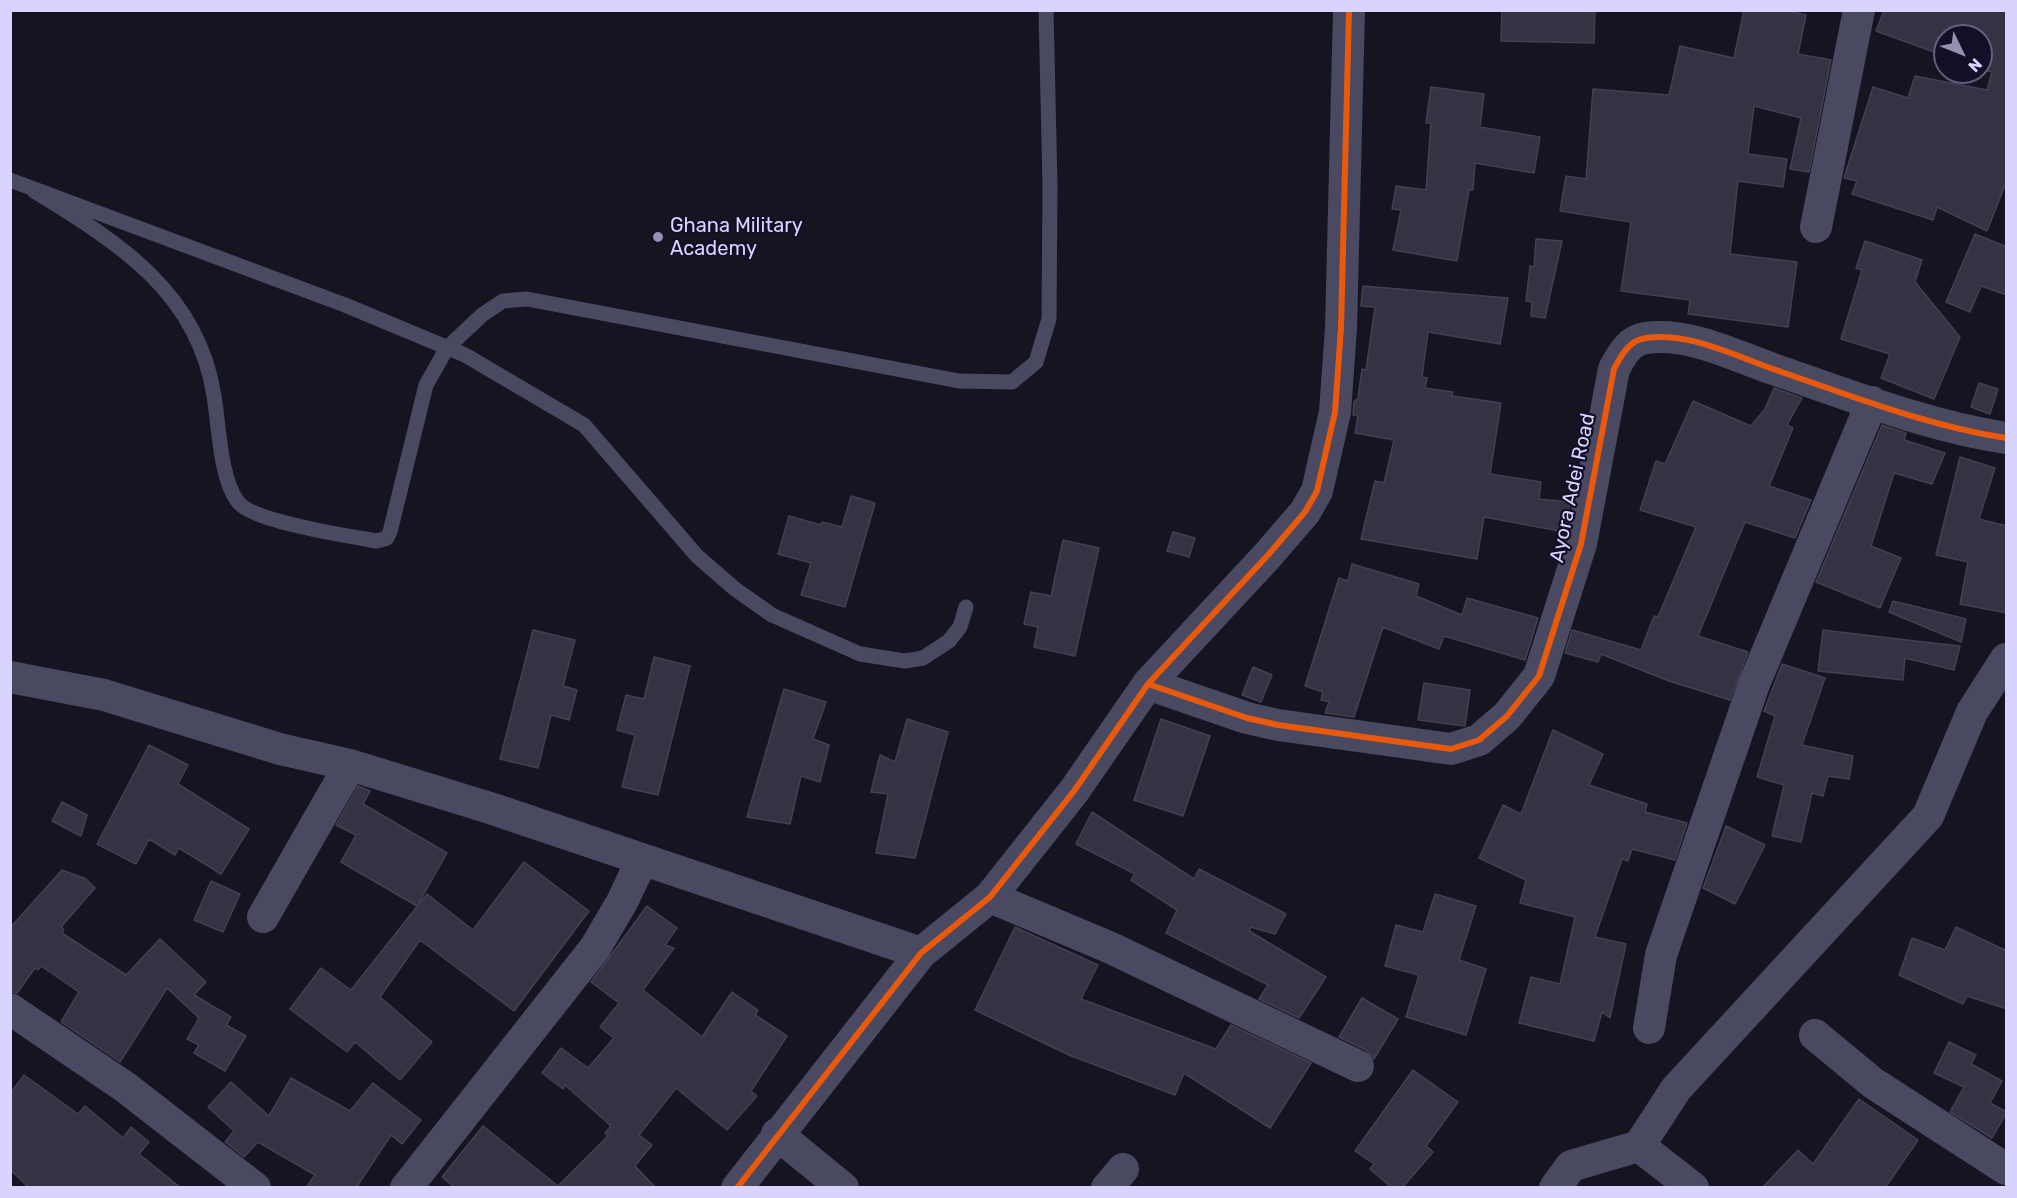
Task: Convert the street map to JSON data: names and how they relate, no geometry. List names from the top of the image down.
{
  "streets": {
    "street": ["Ayora Adei Road"]
  },
  "places": ["Ghana Military Academy"],
  "north": "bottom right"
}
